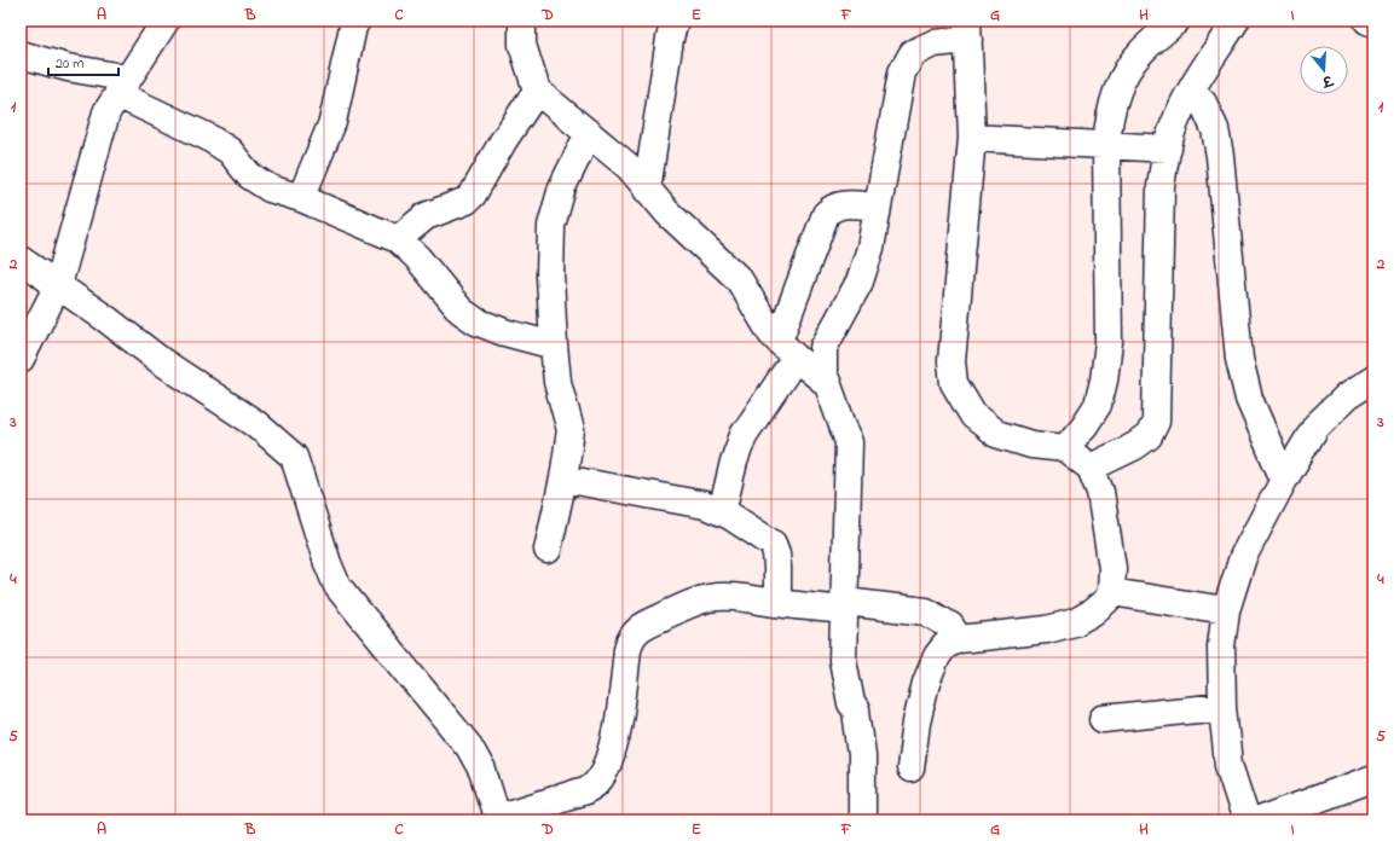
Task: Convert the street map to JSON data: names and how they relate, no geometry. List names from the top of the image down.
{
  "scale_bar": "20 m",
  "north": "bottom",
  "grid": {
    "columns": [
      "A",
      "B",
      "C",
      "D",
      "E",
      "F",
      "G",
      "H",
      "I"
    ],
    "rows": [
      "1",
      "2",
      "3",
      "4",
      "5"
    ]
  }
}
